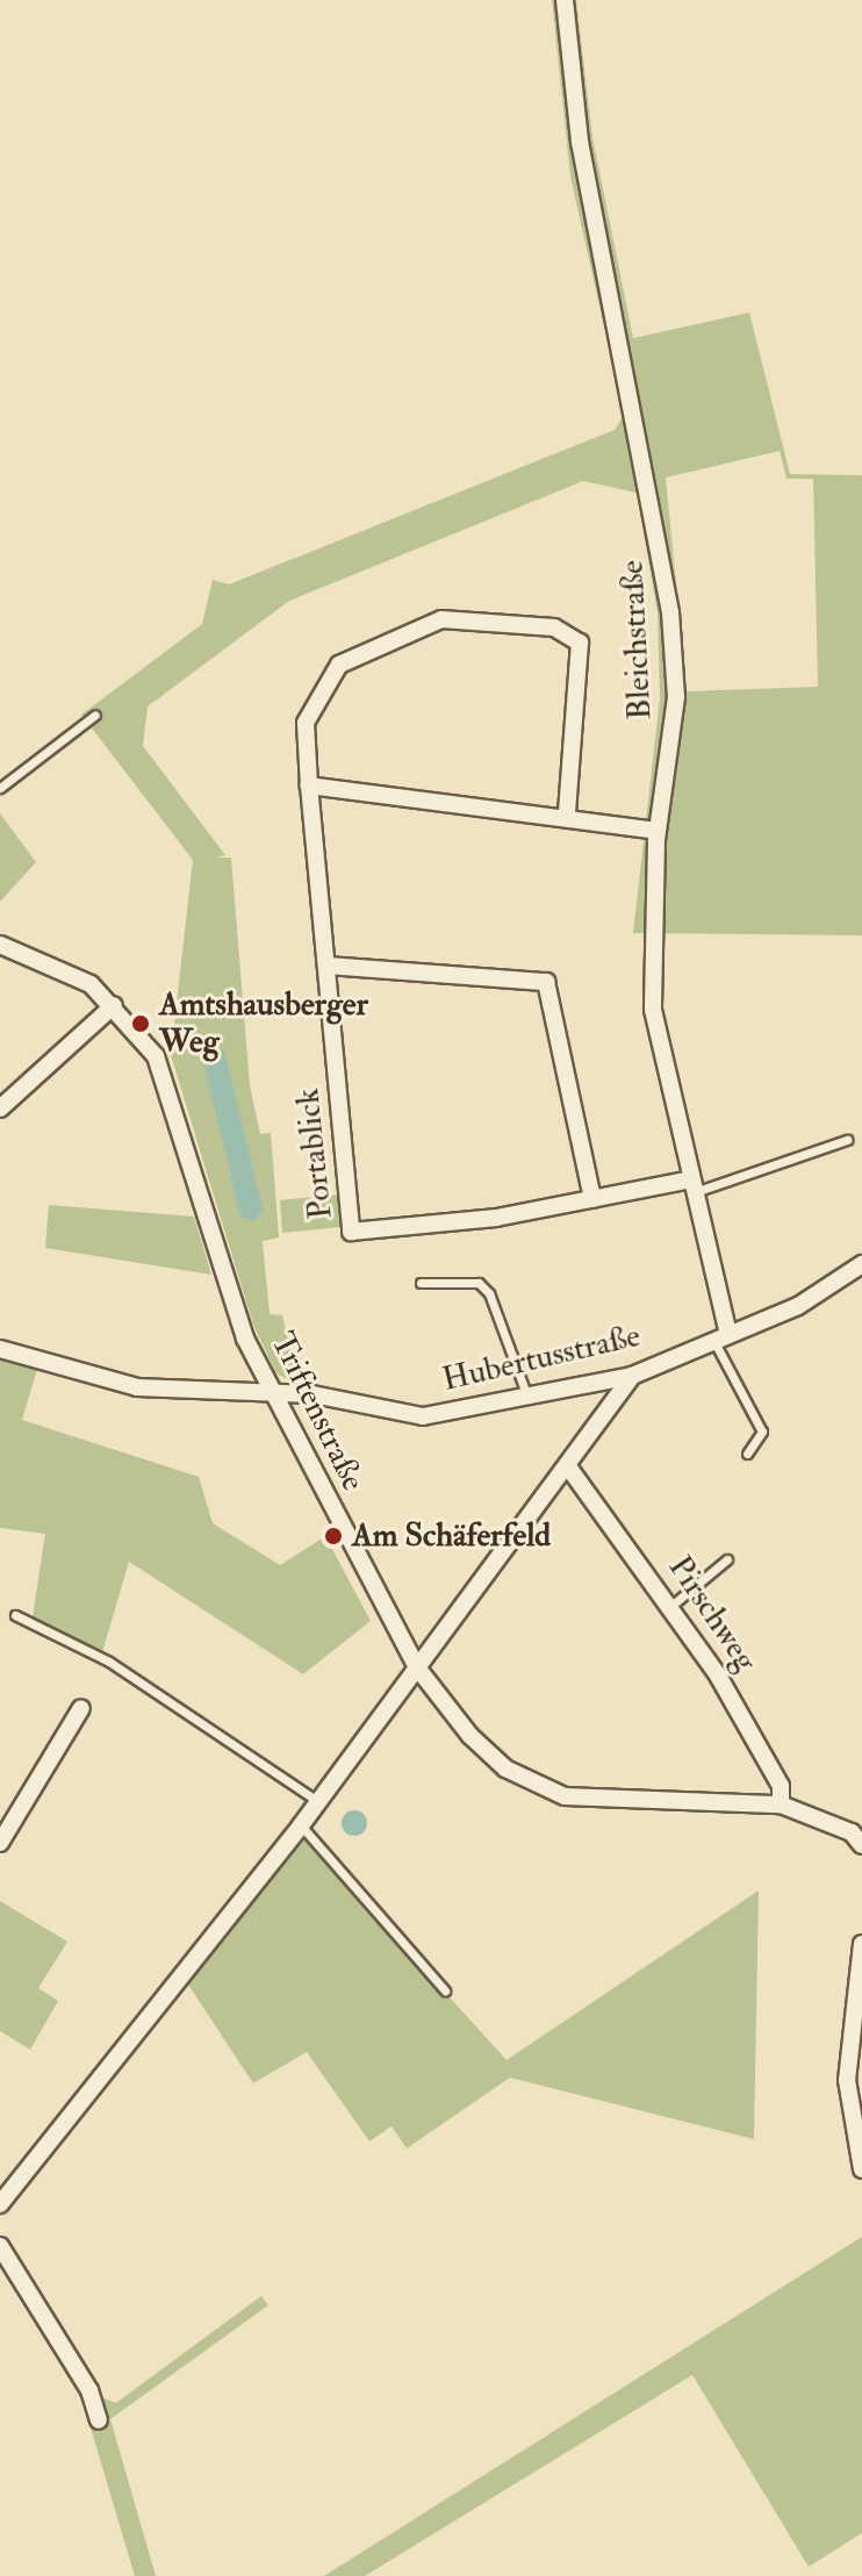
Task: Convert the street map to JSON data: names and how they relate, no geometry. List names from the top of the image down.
{
  "streets": {
    "street": [
      "Bleichstraße",
      "Portablick",
      "Hubertusstraße",
      "Triftenstraße",
      "Pirschweg"
    ]
  },
  "crossings": [
    ["Bleichstraße", "Portablick"],
    ["Bleichstraße", "Hubertusstraße"],
    ["Hubertusstraße", "Triftenstraße"],
    ["Triftenstraße", "Pirschweg"]
  ],
  "places": ["Amtshausberger Weg", "Am Schäferfeld"]
}
